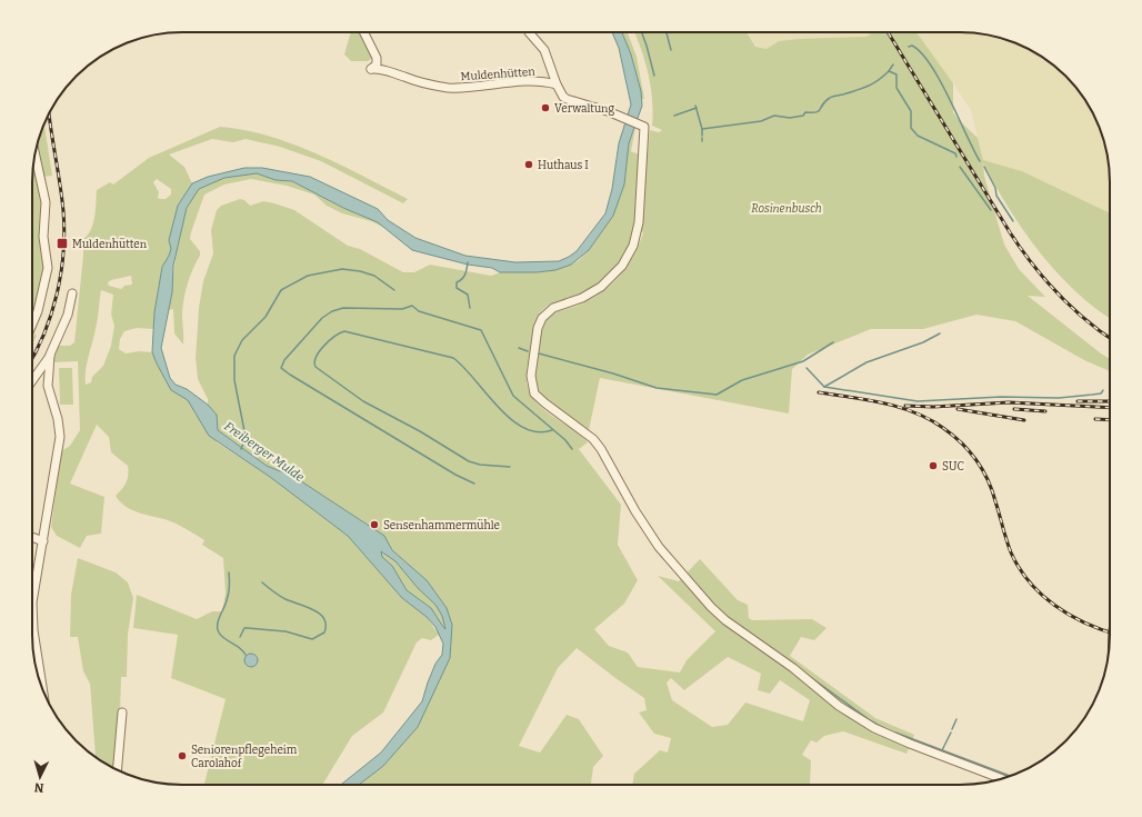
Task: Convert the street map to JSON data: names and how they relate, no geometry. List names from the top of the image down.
{
  "streets": {
    "street": ["Muldenhütten"]
  },
  "water": ["Freiberger Mulde"],
  "parks": ["Rosinenbusch"],
  "places": {
    "other": [
      "Verwaltung",
      "Huthaus I",
      "SUC",
      "Sensenhammermühle",
      "Seniorenpflegeheim Carolahof"
    ],
    "transit": ["Muldenhütten"]
  },
  "north": "bottom"
}
